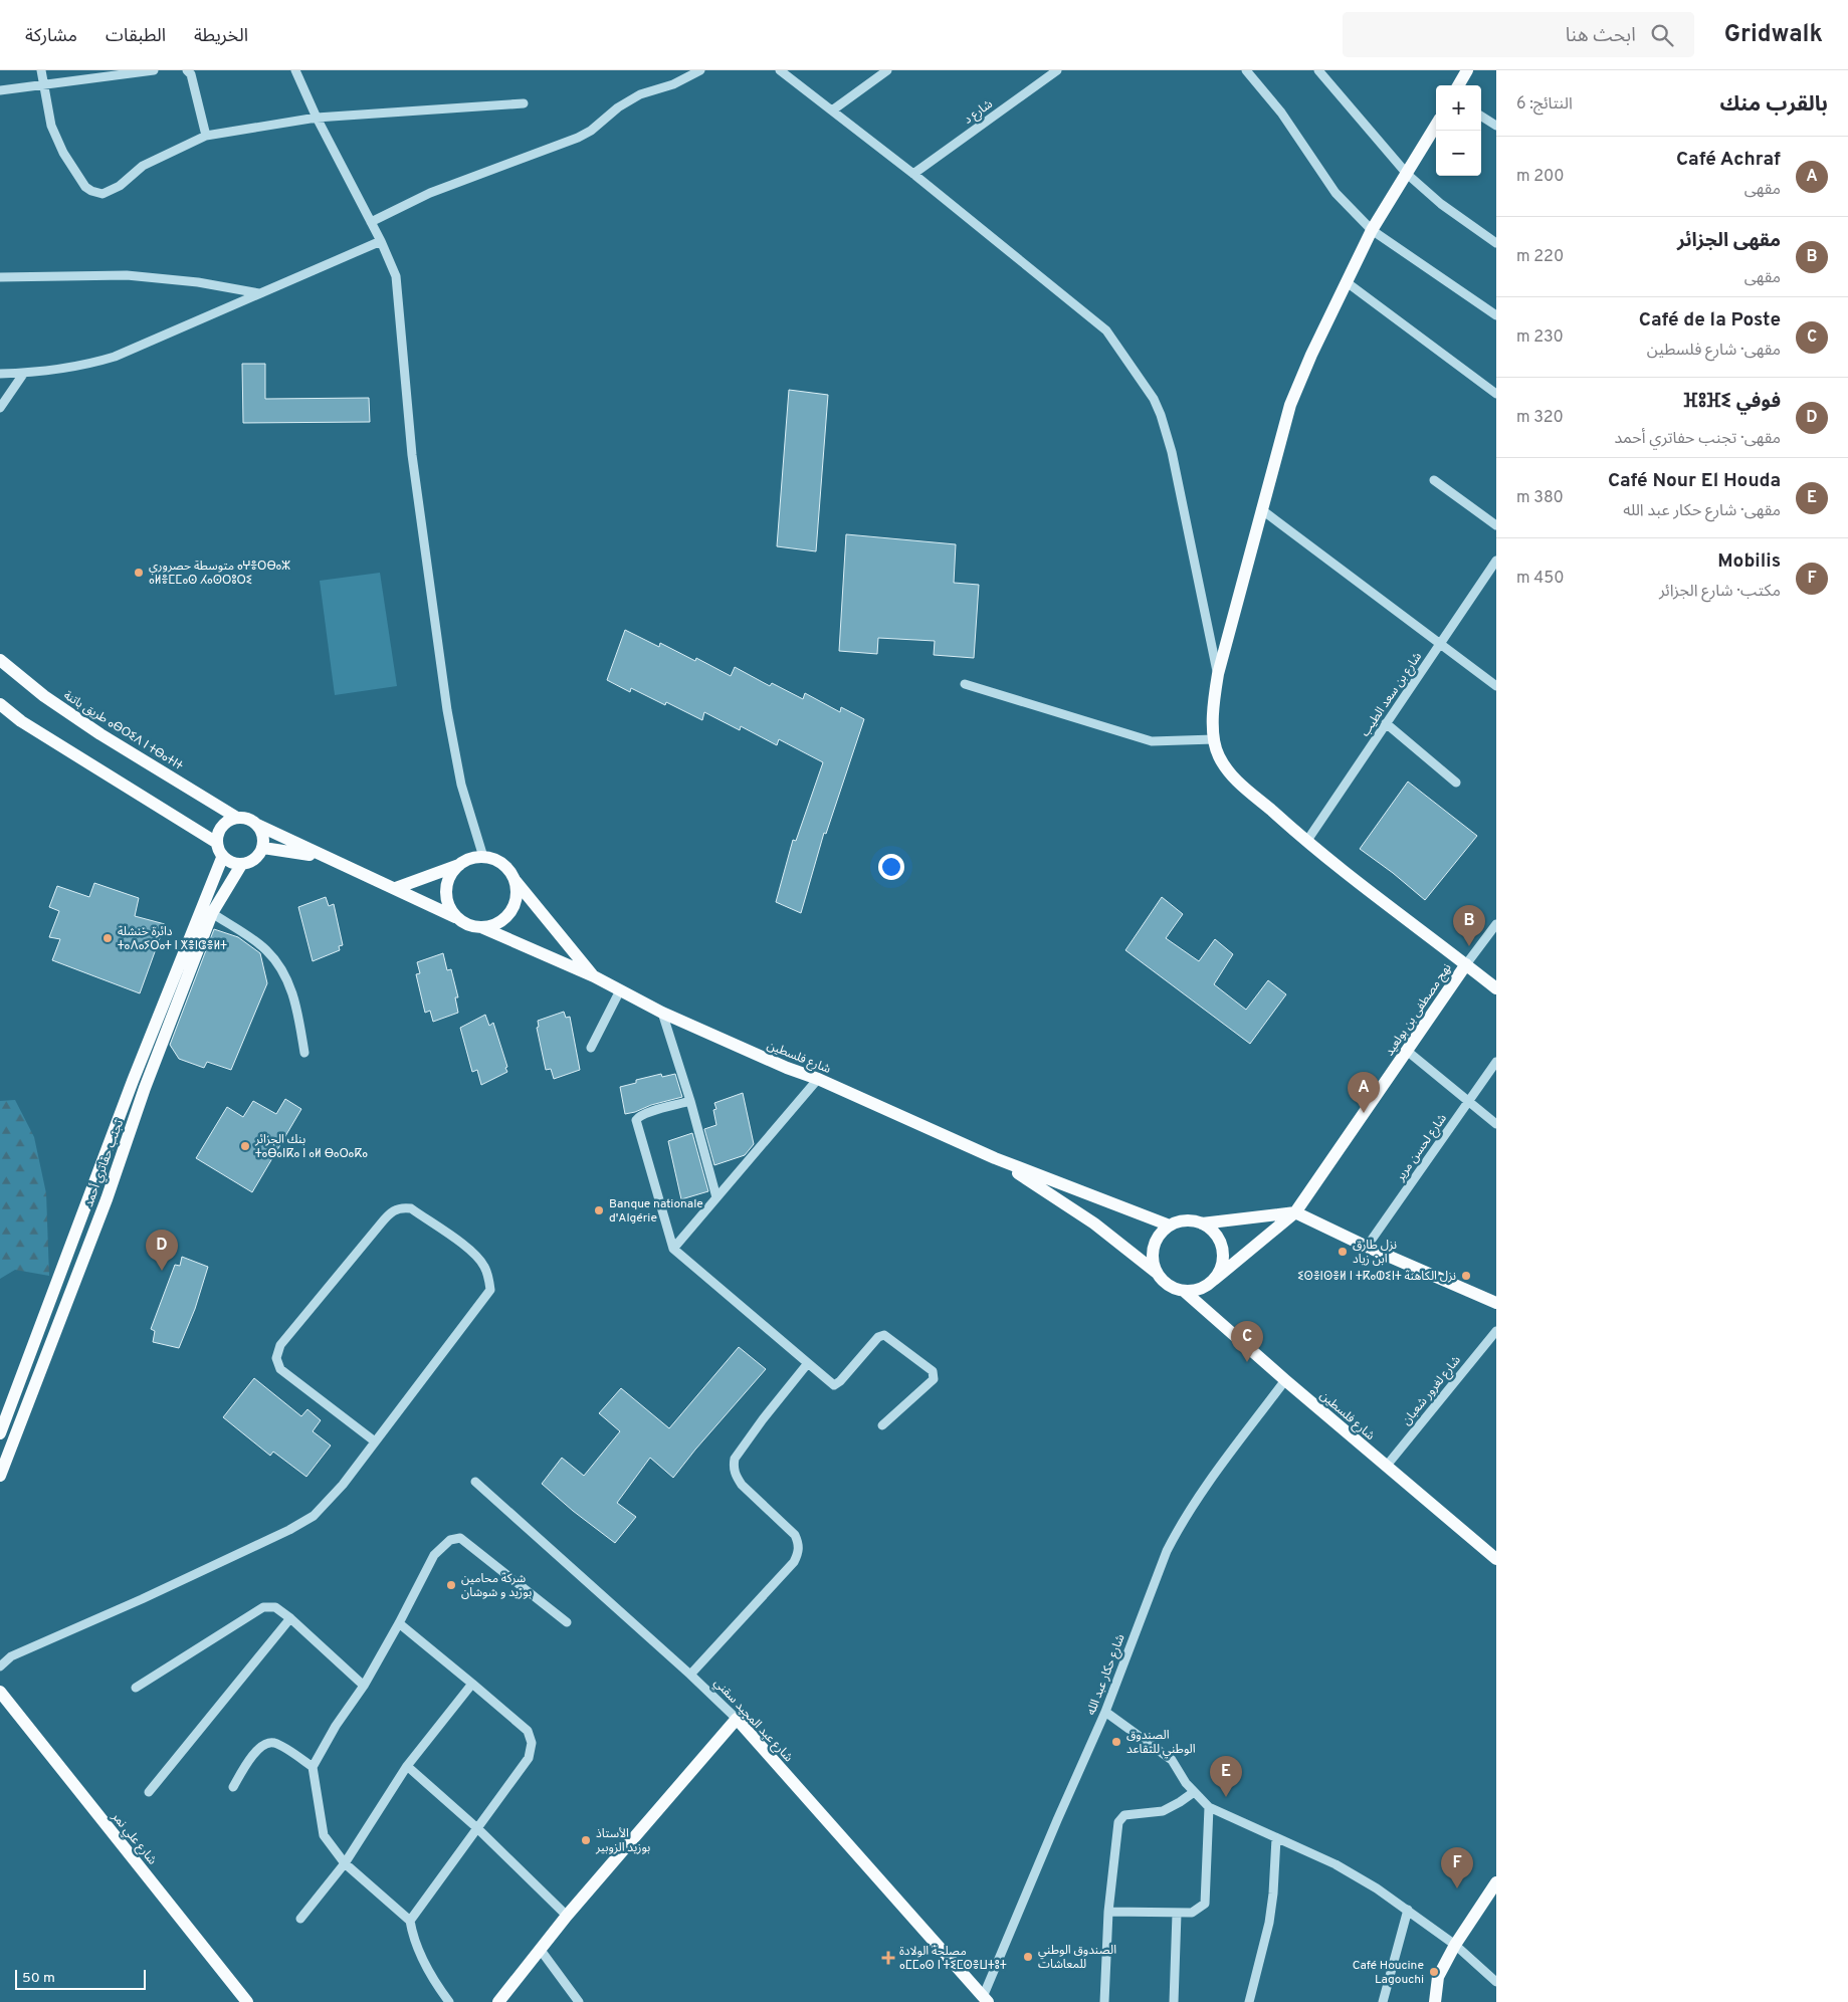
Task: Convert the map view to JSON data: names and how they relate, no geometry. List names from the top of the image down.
{
  "streets": {
    "main road": [
      "طريق باتنة ⴰⴱⵔⵉⴷ ⵏ ⵜⴱⴰⵜⵏⵜ",
      "نهج مصطفى بن بولعيد",
      "شارع فلسطين",
      "تجنب حفاتري أحمد",
      "شارع عبد المجيد سقني",
      "شارع علي نمر"
    ],
    "street": [
      "شارع د",
      "شارع بن سعد الطيب",
      "شارع لحسن مرير",
      "شارع لغرور شعبان",
      "شارع حكار عبد الله"
    ]
  },
  "crossings": [
    ["طريق باتنة ⴰⴱⵔⵉⴷ ⵏ ⵜⴱⴰⵜⵏⵜ", "تجنب حفاتري أحمد"],
    ["نهج مصطفى بن بولعيد", "شارع فلسطين"],
    ["شارع فلسطين", "شارع لغرور شعبان"],
    ["شارع فلسطين", "شارع حكار عبد الله"],
    ["شارع حكار عبد الله", "شارع عبد المجيد سقني"]
  ],
  "places": {
    "other": [
      "متوسطة حصروري ⴰⵖⴻⵔⴱⴰⵣ ⴰⵍⴻⵎⵎⴰⵙ ⵃⴰⵙⵔⵓⵔⵉ",
      "دائرة خنشلة ⵜⴰⴷⴰⵢⵔⴰⵜ ⵏ ⵅⴻⵏⵛⴻⵍⵜ",
      "بنك الجزائر ⵜⴰⴱⴰⵏⴽⴰ ⵏ ⴰⵍ ⴱⴰⵔⴰⴽⴰ",
      "Banque nationale d'Algérie",
      "نزل طارق ابن زياد",
      "ⵉⵙⴻⵏⵙⴻⵍ ⵏ ⵜⴽⴰⵀⵉⵏⵜ نزل الكاهنة",
      "شركة محامين بوزيد و شوشان",
      "الصندوق الوطني للتقاعد",
      "الأستاذ بوزيد الزوبير",
      "الصندوق الوطني للمعاشات",
      "Café Houcine Lagouchi"
    ],
    "health": ["مصلحة الولادة ⴰⵎⵎⴰⵙ ⵏ ⵜⵉⵎⵙⴻⵡⵜⵓⵜ"]
  },
  "scale_bar": "50 m",
  "page": {
    "header": "Gridwalk",
    "search": "ابحث هنا",
    "nav": ["الخريطة", "الطبقات", "مشاركة"],
    "heading": ["بالقرب منك", "النتائج: 6"],
    "map_buttons": ["+", "−"],
    "list": [
      {
        "mark": "A",
        "name": "Café Achraf",
        "note": "مقهى",
        "value": "200 m"
      },
      {
        "mark": "B",
        "name": "مقهى الجزائر",
        "note": "مقهى",
        "value": "220 m"
      },
      {
        "mark": "C",
        "name": "Café de la Poste",
        "note": "مقهى · شارع فلسطين",
        "value": "230 m"
      },
      {
        "mark": "D",
        "name": "فوفي ⴼⵓⴼⵉ",
        "note": "مقهى · تجنب حفاتري أحمد",
        "value": "320 m"
      },
      {
        "mark": "E",
        "name": "Café Nour El Houda",
        "note": "مقهى · شارع حكار عبد الله",
        "value": "380 m"
      },
      {
        "mark": "F",
        "name": "Mobilis",
        "note": "مكتب · شارع الجزائر",
        "value": "450 m"
      }
    ],
    "pins": [
      "B",
      "A",
      "D",
      "C",
      "E",
      "F"
    ],
    "scale": "50 m"
  }
}
